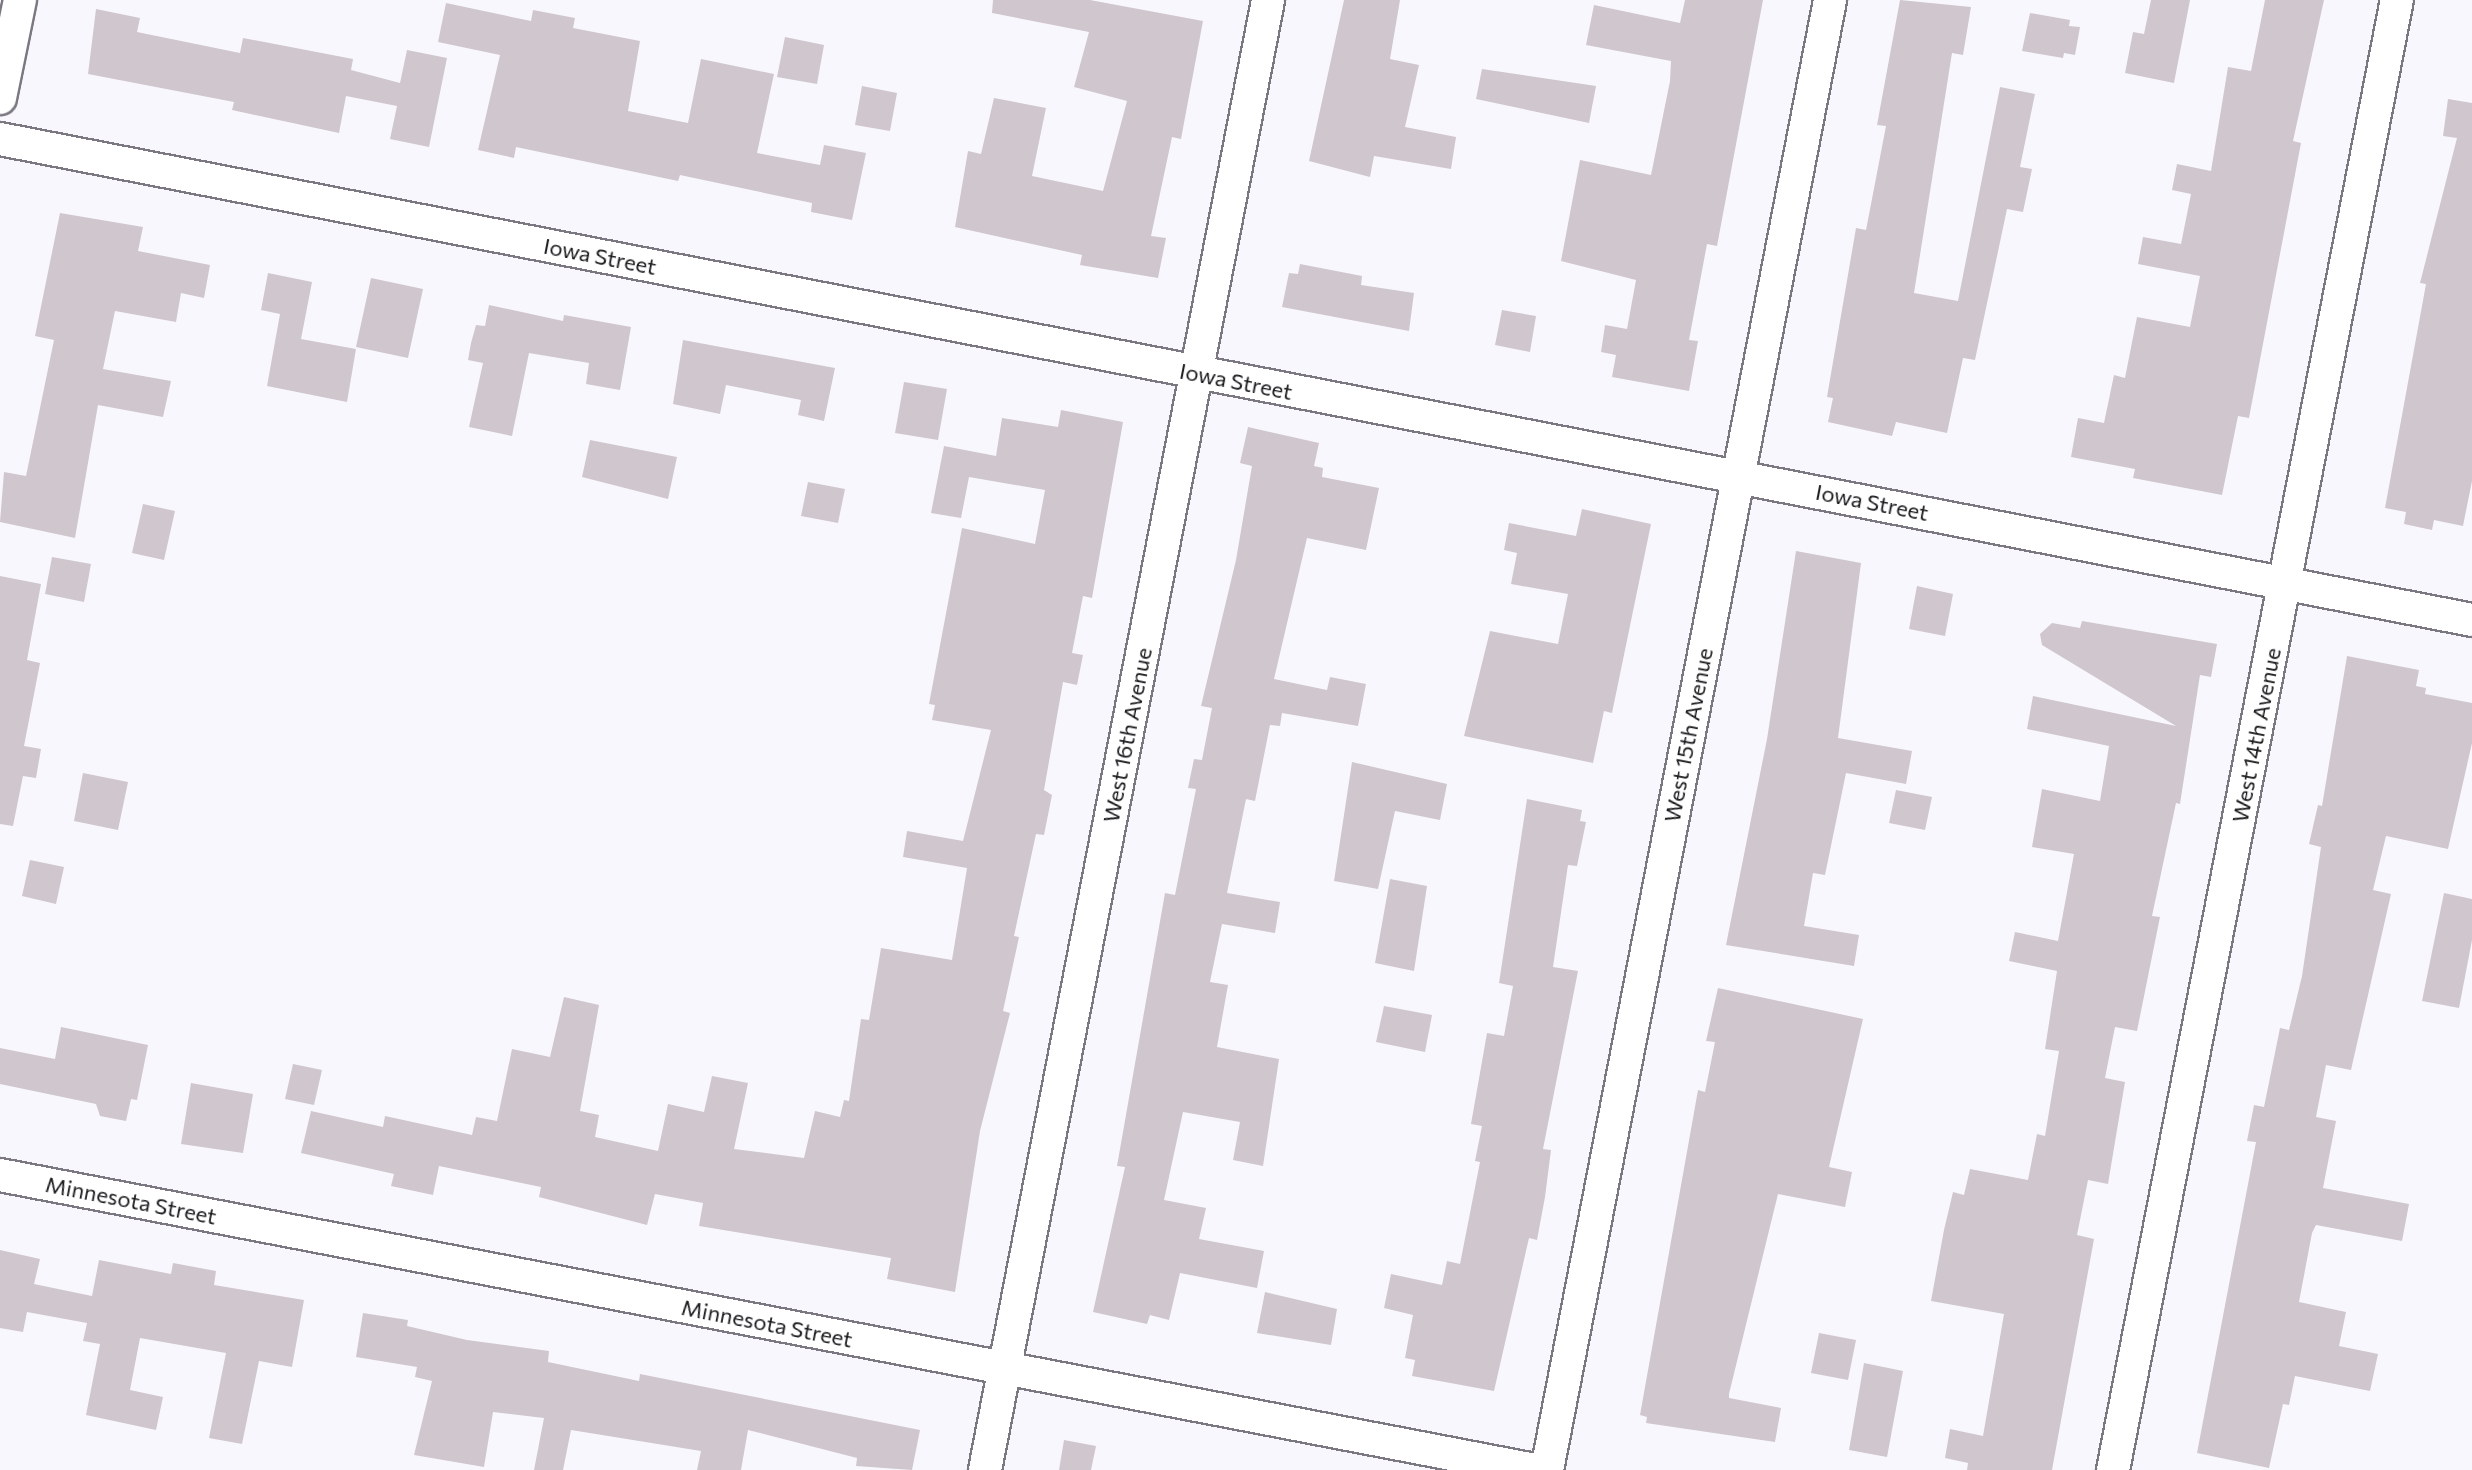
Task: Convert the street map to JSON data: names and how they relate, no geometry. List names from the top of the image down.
{
  "streets": {
    "street": [
      "Iowa Street",
      "West 16th Avenue",
      "West 15th Avenue",
      "West 14th Avenue",
      "Minnesota Street"
    ]
  },
  "crossings": [
    ["Iowa Street", "West 16th Avenue"],
    ["Iowa Street", "West 15th Avenue"],
    ["Iowa Street", "West 14th Avenue"],
    ["West 16th Avenue", "Minnesota Street"]
  ]
}
